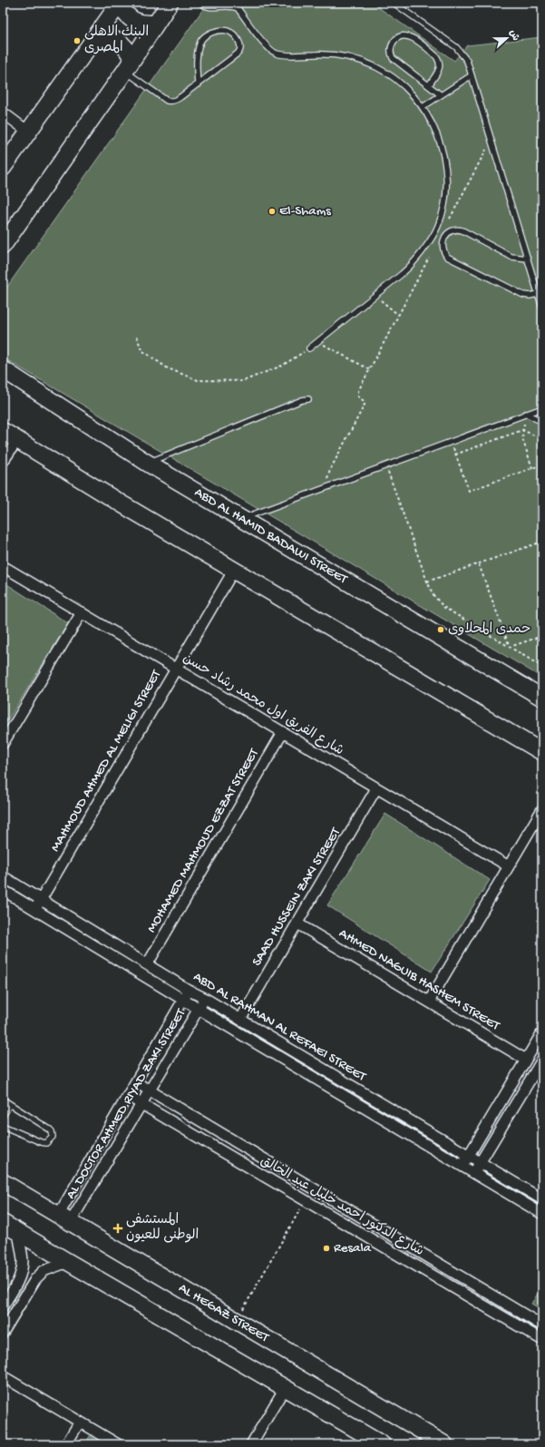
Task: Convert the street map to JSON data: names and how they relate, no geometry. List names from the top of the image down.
{
  "streets": {
    "main road": ["ABD AL HAMID BADAWI STREET", "AL HEGAZ STREET"],
    "street": [
      "شارع الفريق اول محمد رشاد حسن",
      "MAHMOUD AHMED AL MELIGI STREET",
      "MOHAMED MAHMOUD EZZAT STREET",
      "SAAD HUSSEIN ZAKI STREET",
      "AHMED NAGUIB HASHEM STREET",
      "ABD AL RAHMAN AL REFAEI STREET",
      "AL DOCTOR AHMED RIYAD ZAKI STREET",
      "شارع الدكتور احمد خليل عبد الخالق"
    ]
  },
  "crossings": [
    ["شارع الفريق اول محمد رشاد حسن", "MAHMOUD AHMED AL MELIGI STREET"],
    ["شارع الفريق اول محمد رشاد حسن", "MOHAMED MAHMOUD EZZAT STREET"],
    ["شارع الفريق اول محمد رشاد حسن", "SAAD HUSSEIN ZAKI STREET"],
    ["MAHMOUD AHMED AL MELIGI STREET", "ABD AL RAHMAN AL REFAEI STREET"],
    ["MOHAMED MAHMOUD EZZAT STREET", "ABD AL RAHMAN AL REFAEI STREET"],
    ["SAAD HUSSEIN ZAKI STREET", "AHMED NAGUIB HASHEM STREET"],
    ["SAAD HUSSEIN ZAKI STREET", "ABD AL RAHMAN AL REFAEI STREET"],
    ["ABD AL RAHMAN AL REFAEI STREET", "AL DOCTOR AHMED RIYAD ZAKI STREET"],
    ["AL DOCTOR AHMED RIYAD ZAKI STREET", "شارع الدكتور احمد خليل عبد الخالق"],
    ["AL DOCTOR AHMED RIYAD ZAKI STREET", "AL HEGAZ STREET"]
  ],
  "places": {
    "other": [
      "البنك الاهلى المصرى",
      "El-Shams",
      "حمدى المحلاوى",
      "Resala"
    ],
    "health": ["المستشفى الوطنى للعيون"]
  },
  "north": "right"
}
